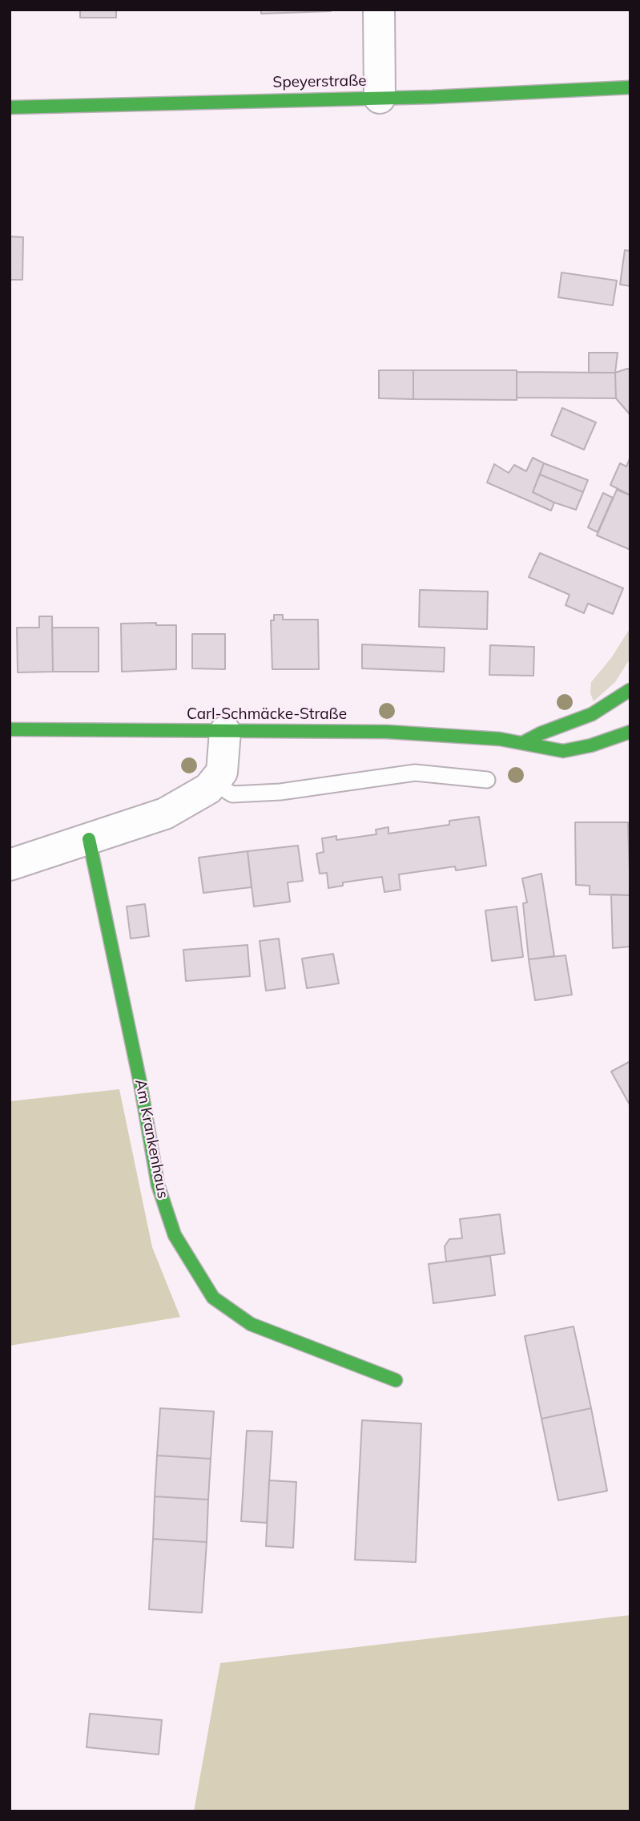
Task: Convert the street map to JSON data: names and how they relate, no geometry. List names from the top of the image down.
{
  "streets": {
    "street": ["Speyerstraße", "Carl-Schmäcke-Straße", "Am Krankenhaus"]
  }
}
